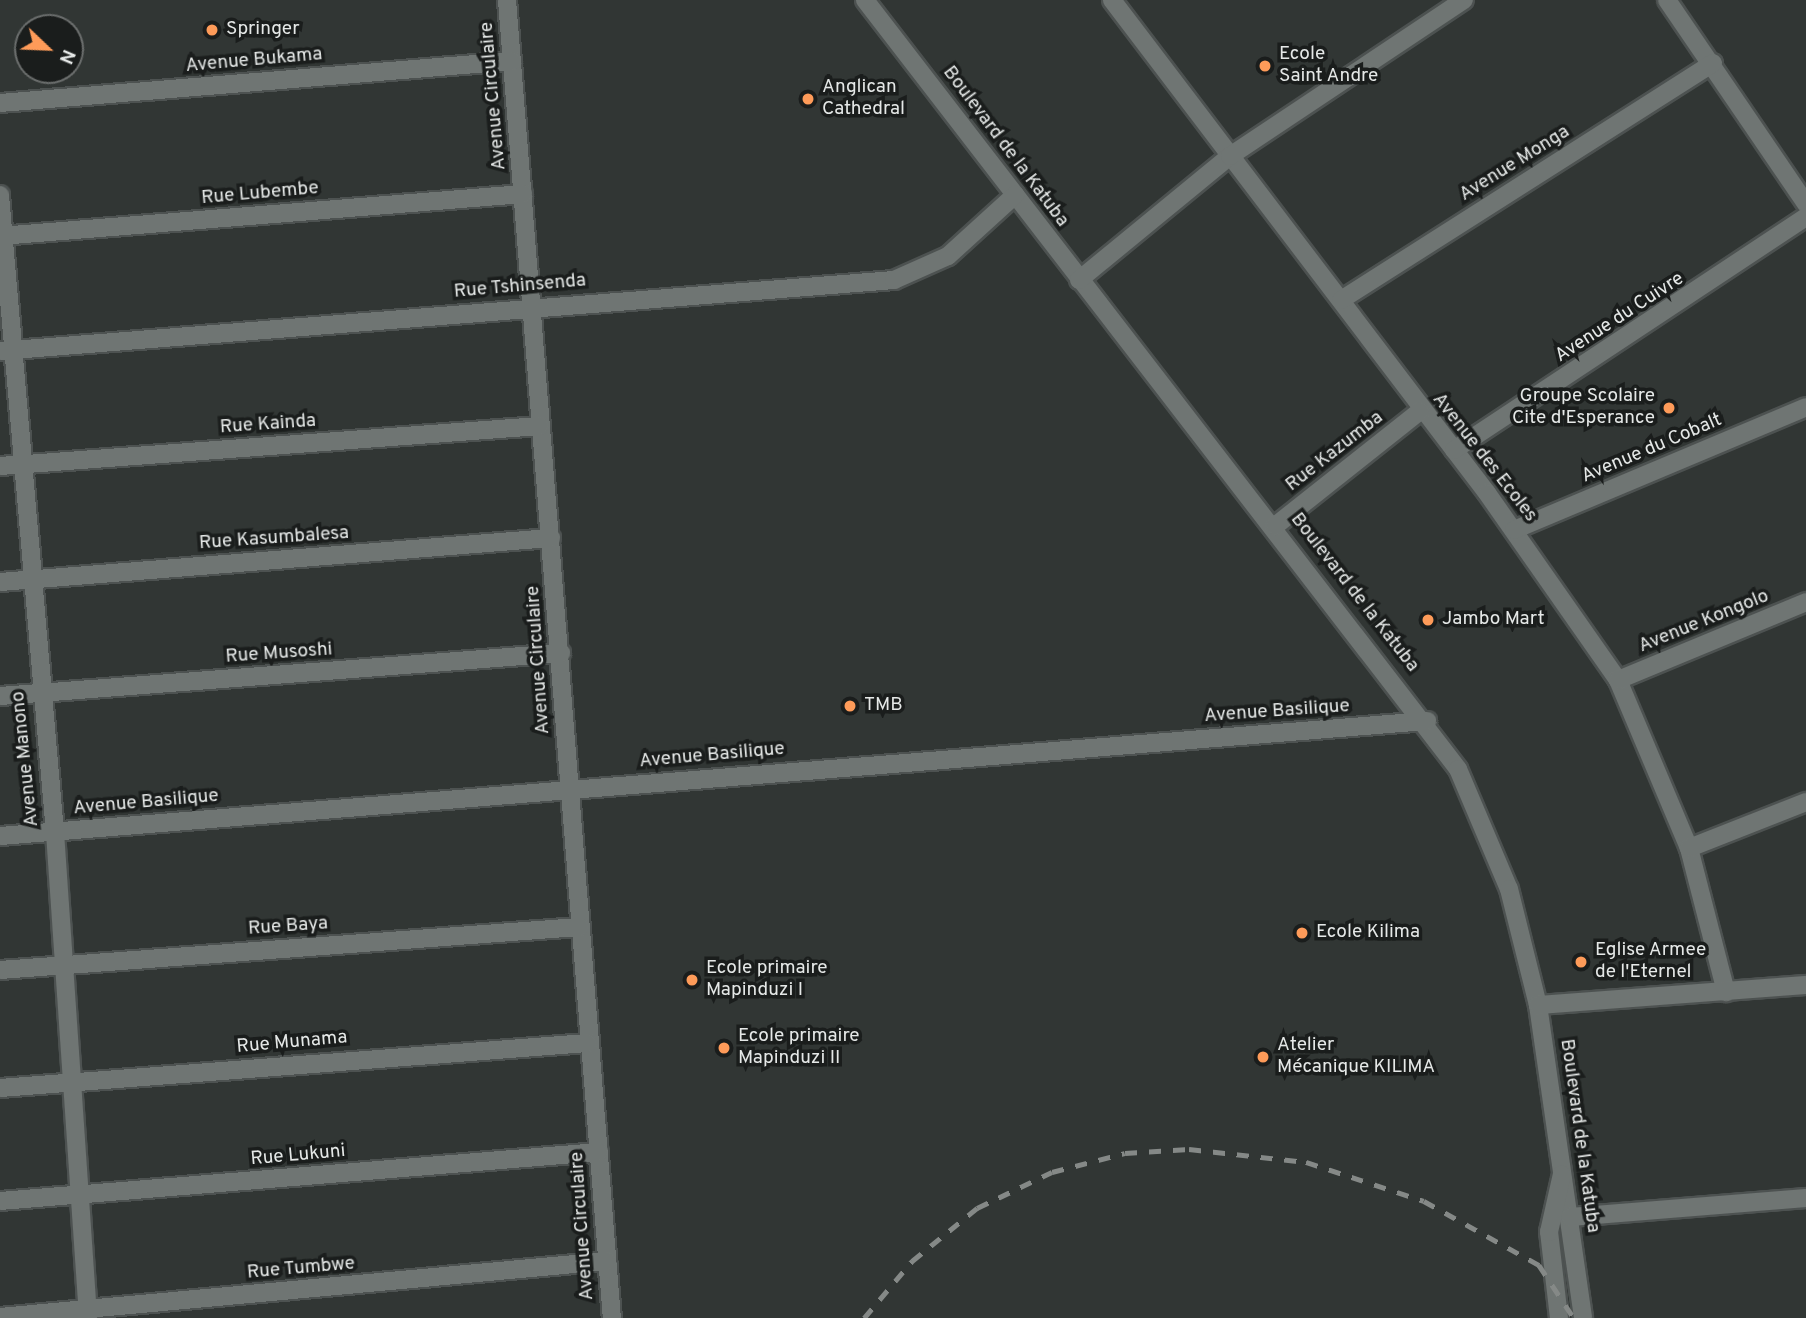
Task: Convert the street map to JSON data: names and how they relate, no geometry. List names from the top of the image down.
{
  "streets": {
    "street": [
      "Avenue Bukama",
      "Avenue Circulaire",
      "Boulevard de la Katuba",
      "Avenue Monga",
      "Rue Lubembe",
      "Rue Tshinsenda",
      "Avenue du Cuivre",
      "Rue Kainda",
      "Avenue du Cobalt",
      "Rue Kazumba",
      "Avenue des Ecoles",
      "Rue Kasumbalesa",
      "Avenue Kongolo",
      "Rue Musoshi",
      "Avenue Basilique",
      "Avenue Manono",
      "Rue Baya",
      "Rue Munama",
      "Rue Lukuni",
      "Rue Tumbwe"
    ]
  },
  "crossings": [
    ["Avenue Bukama", "Avenue Circulaire"],
    ["Avenue Circulaire", "Rue Lubembe"],
    ["Avenue Circulaire", "Rue Tshinsenda"],
    ["Avenue Circulaire", "Rue Kainda"],
    ["Avenue Circulaire", "Rue Kasumbalesa"],
    ["Avenue Circulaire", "Rue Musoshi"],
    ["Avenue Circulaire", "Avenue Basilique"],
    ["Avenue Circulaire", "Rue Baya"],
    ["Avenue Circulaire", "Rue Munama"],
    ["Avenue Circulaire", "Rue Lukuni"],
    ["Avenue Circulaire", "Rue Tumbwe"],
    ["Boulevard de la Katuba", "Rue Tshinsenda"],
    ["Boulevard de la Katuba", "Rue Kazumba"],
    ["Boulevard de la Katuba", "Avenue Basilique"],
    ["Avenue Monga", "Avenue des Ecoles"],
    ["Rue Lubembe", "Avenue Manono"],
    ["Rue Tshinsenda", "Avenue Manono"],
    ["Avenue du Cuivre", "Avenue des Ecoles"],
    ["Rue Kainda", "Avenue Manono"],
    ["Avenue du Cobalt", "Avenue des Ecoles"],
    ["Rue Kazumba", "Avenue des Ecoles"],
    ["Avenue des Ecoles", "Avenue Kongolo"],
    ["Rue Kasumbalesa", "Avenue Manono"],
    ["Rue Musoshi", "Avenue Manono"],
    ["Avenue Basilique", "Avenue Manono"],
    ["Avenue Manono", "Rue Baya"],
    ["Avenue Manono", "Rue Munama"],
    ["Avenue Manono", "Rue Lukuni"],
    ["Avenue Manono", "Rue Tumbwe"]
  ],
  "places": [
    "Springer",
    "Ecole Saint Andre",
    "Anglican Cathedral",
    "Groupe Scolaire Cite d'Esperance",
    "Jambo Mart",
    "TMB",
    "Ecole Kilima",
    "Eglise Armee de l'Eternel",
    "Ecole primaire Mapinduzi I",
    "Ecole primaire Mapinduzi II",
    "Atelier Mécanique KILIMA"
  ],
  "north": "bottom right"
}
